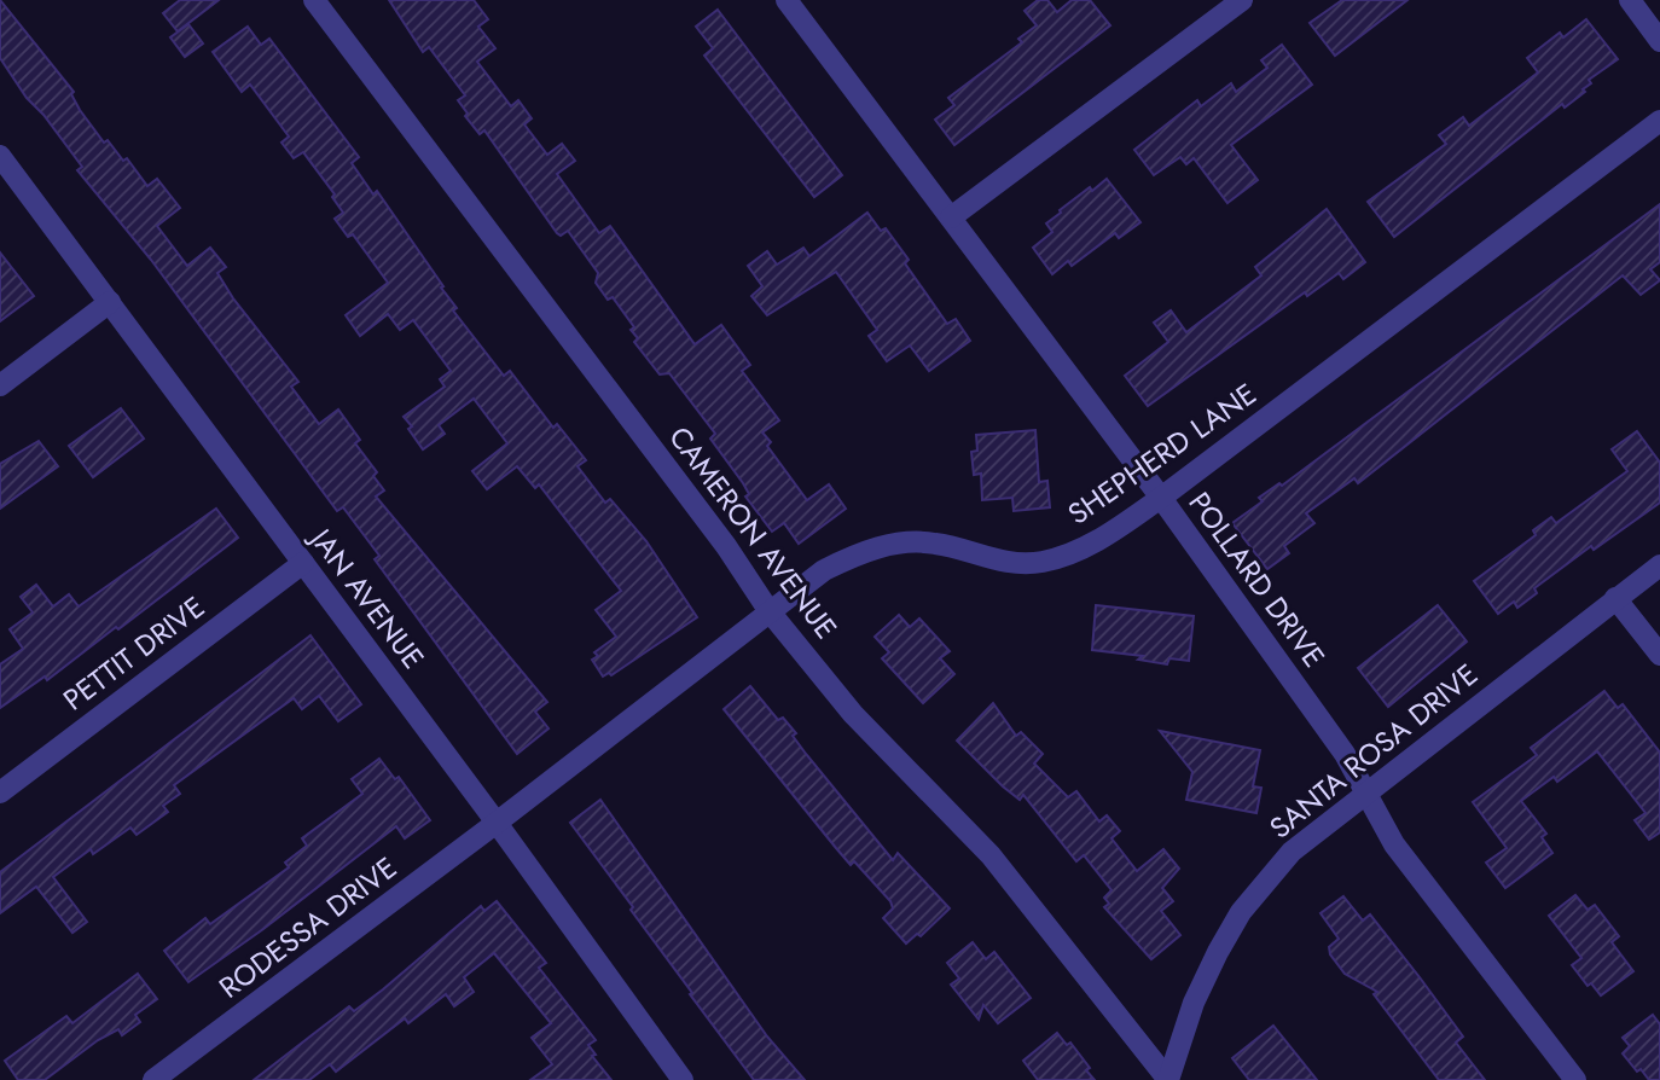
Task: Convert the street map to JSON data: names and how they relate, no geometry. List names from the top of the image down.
{
  "streets": {
    "street": [
      "SHEPHERD LANE",
      "CAMERON AVENUE",
      "POLLARD DRIVE",
      "JAN AVENUE",
      "PETTIT DRIVE",
      "SANTA ROSA DRIVE",
      "RODESSA DRIVE"
    ]
  },
  "crossings": [
    ["SHEPHERD LANE", "CAMERON AVENUE"],
    ["SHEPHERD LANE", "POLLARD DRIVE"],
    ["SHEPHERD LANE", "JAN AVENUE"],
    ["SHEPHERD LANE", "RODESSA DRIVE"],
    ["CAMERON AVENUE", "SANTA ROSA DRIVE"],
    ["POLLARD DRIVE", "SANTA ROSA DRIVE"],
    ["JAN AVENUE", "PETTIT DRIVE"],
    ["JAN AVENUE", "RODESSA DRIVE"]
  ]
}
